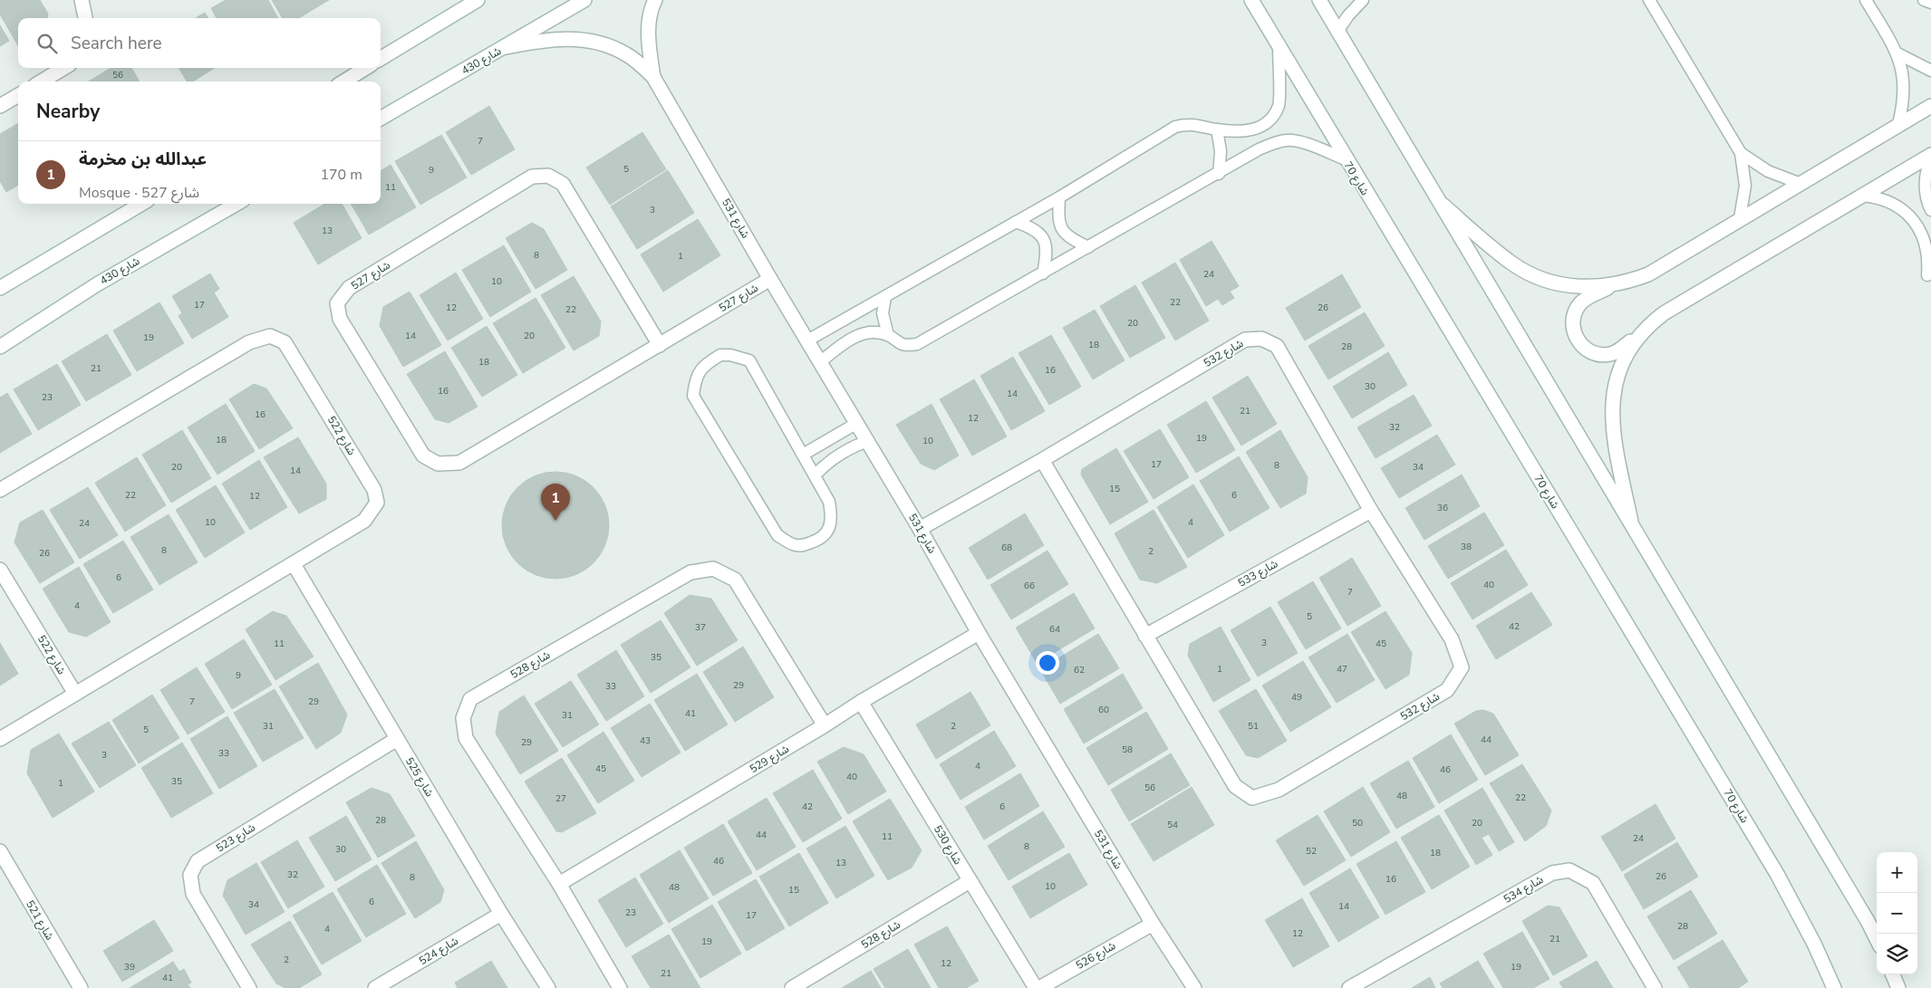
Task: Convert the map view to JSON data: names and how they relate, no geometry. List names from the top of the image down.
{
  "streets": {
    "street": [
      "شارع 430",
      "شارع 70",
      "شارع 531",
      "شارع 527",
      "شارع 532",
      "شارع 522",
      "شارع 533",
      "شارع 528",
      "شارع 529",
      "شارع 525",
      "شارع 523",
      "شارع 530",
      "شارع 534",
      "شارع 521",
      "شارع 524",
      "شارع 526"
    ]
  },
  "crossings": [
    ["شارع 430", "شارع 531"],
    ["شارع 531", "شارع 527"],
    ["شارع 531", "شارع 532"],
    ["شارع 531", "شارع 529"],
    ["شارع 531", "شارع 526"],
    ["شارع 532", "شارع 533"],
    ["شارع 522", "شارع 525"],
    ["شارع 528", "شارع 529"],
    ["شارع 528", "شارع 530"],
    ["شارع 529", "شارع 530"],
    ["شارع 525", "شارع 523"],
    ["شارع 525", "شارع 524"],
    ["شارع 530", "شارع 526"]
  ],
  "house_numbers": [
    "56",
    "7",
    "5",
    "9",
    "11",
    "3",
    "13",
    "8",
    "1",
    "24",
    "10",
    "22",
    "17",
    "12",
    "26",
    "22",
    "20",
    "14",
    "20",
    "19",
    "18",
    "28",
    "18",
    "21",
    "16",
    "30",
    "16",
    "14",
    "23",
    "21",
    "16",
    "12",
    "32",
    "19",
    "18",
    "10",
    "17",
    "8",
    "20",
    "34",
    "14",
    "15",
    "22",
    "6",
    "12",
    "36",
    "10",
    "4",
    "24",
    "38",
    "68",
    "8",
    "2",
    "26",
    "6",
    "40",
    "66",
    "7",
    "4",
    "5",
    "42",
    "37",
    "64",
    "3",
    "11",
    "45",
    "35",
    "1",
    "47",
    "62",
    "9",
    "29",
    "33",
    "49",
    "7",
    "29",
    "60",
    "41",
    "31",
    "31",
    "2",
    "51",
    "5",
    "44",
    "43",
    "29",
    "58",
    "33",
    "3",
    "4",
    "45",
    "46",
    "40",
    "35",
    "1",
    "56",
    "48",
    "22",
    "27",
    "42",
    "6",
    "28",
    "50",
    "20",
    "54",
    "44",
    "11",
    "24",
    "8",
    "30",
    "52",
    "18",
    "46",
    "13",
    "32",
    "26",
    "8",
    "16",
    "10",
    "48",
    "15",
    "6",
    "34",
    "14",
    "23",
    "17",
    "28",
    "4",
    "12",
    "21",
    "19",
    "2",
    "12",
    "39",
    "19",
    "21",
    "41"
  ],
  "page": {
    "search": "Search here",
    "heading": "Nearby",
    "list": [
      {
        "mark": "1",
        "name": "عبدالله بن مخرمة",
        "note": "Mosque · شارع 527",
        "value": "170 m"
      }
    ],
    "pins": "1",
    "map_buttons": ["+", "−"]
  }
}
